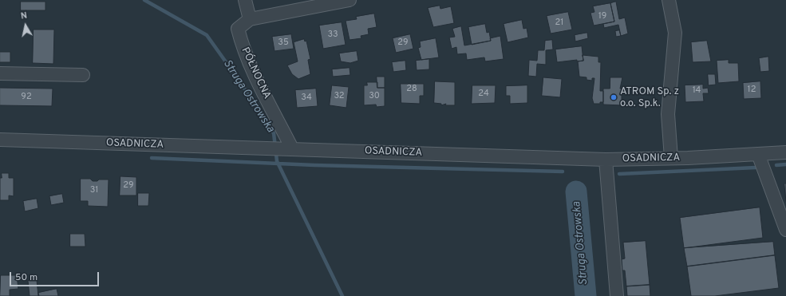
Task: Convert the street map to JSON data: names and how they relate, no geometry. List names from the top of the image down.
{
  "streets": {
    "street": ["PÓŁNOCNA", "OSADNICZA"]
  },
  "crossings": [
    ["PÓŁNOCNA", "OSADNICZA"]
  ],
  "water": ["Struga Ostrowska"],
  "places": ["ATROM Sp. z o.o. Sp.k."],
  "house_numbers": [
    "19",
    "21",
    "33",
    "35",
    "29",
    "28",
    "12",
    "14",
    "24",
    "32",
    "30",
    "92",
    "34",
    "29",
    "31"
  ],
  "scale_bar": "50 m",
  "north": "top"
}
